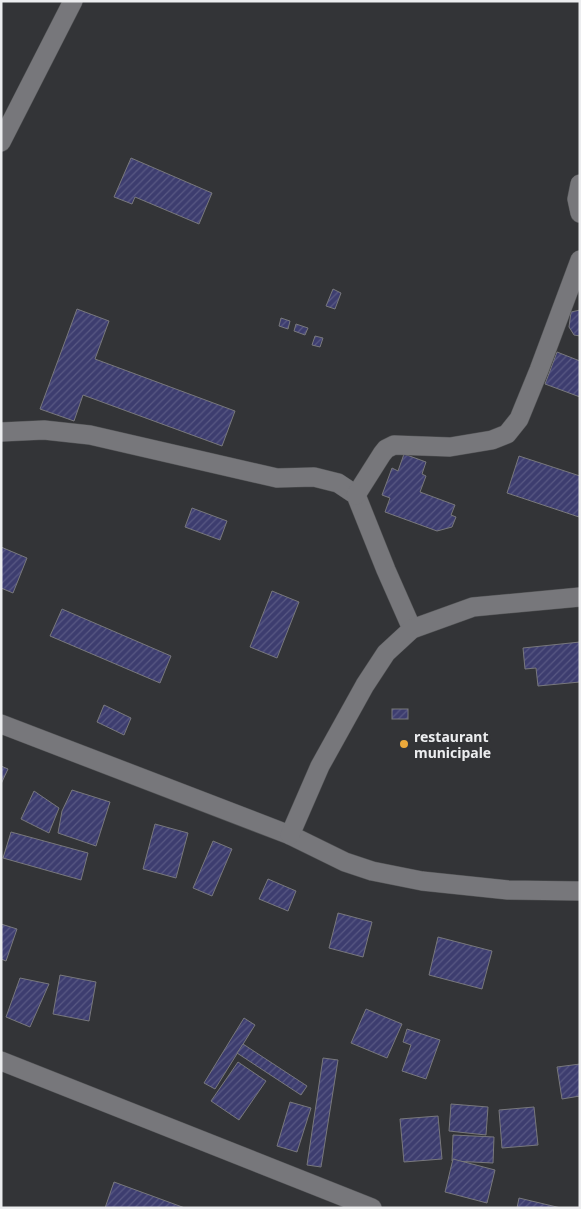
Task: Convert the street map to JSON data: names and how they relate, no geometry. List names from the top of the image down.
{
  "places": ["restaurant municipale"]
}
